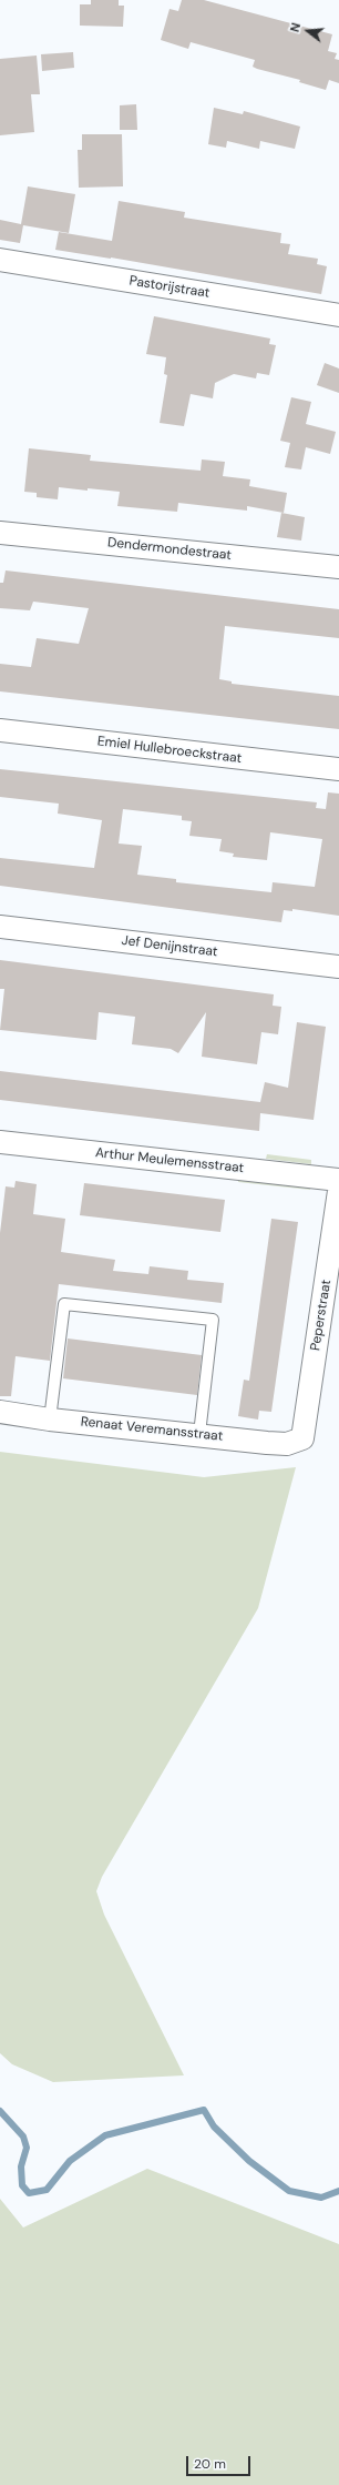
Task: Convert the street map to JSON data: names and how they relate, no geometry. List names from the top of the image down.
{
  "streets": {
    "street": [
      "Pastorijstraat",
      "Dendermondestraat",
      "Emiel Hullebroeckstraat",
      "Jef Denijnstraat",
      "Arthur Meulemensstraat",
      "Peperstraat",
      "Renaat Veremansstraat"
    ]
  },
  "crossings": [
    ["Peperstraat", "Renaat Veremansstraat"]
  ],
  "scale_bar": "20 m",
  "north": "left"
}
